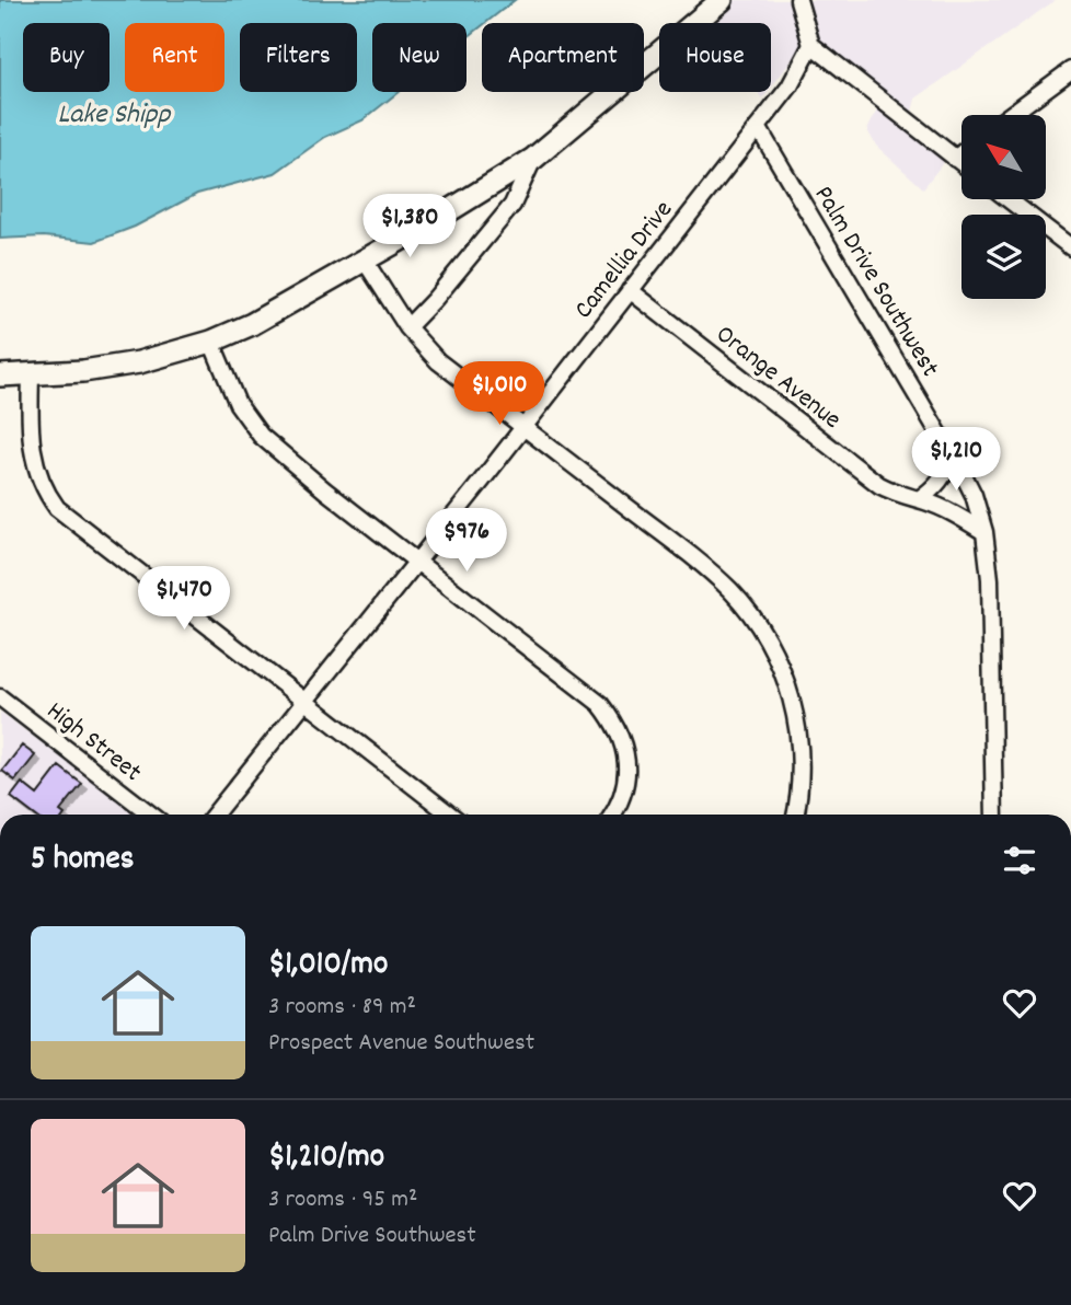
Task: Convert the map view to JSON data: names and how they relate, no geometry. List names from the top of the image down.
{
  "streets": {
    "street": [
      "Camellia Drive",
      "Palm Drive Southwest",
      "Orange Avenue",
      "High Street"
    ]
  },
  "crossings": [
    ["Camellia Drive", "Palm Drive Southwest"],
    ["Camellia Drive", "Orange Avenue"],
    ["Palm Drive Southwest", "Orange Avenue"]
  ],
  "water": ["Lake Shipp"],
  "north": "top left",
  "page": {
    "chip": [
      "Buy",
      "Rent",
      "Filters",
      "New",
      "Apartment",
      "House"
    ],
    "price": [
      "$1,380",
      "$1,010",
      "$1,210",
      "$976",
      "$1,470"
    ],
    "heading": "5 homes",
    "list": [
      {
        "name": "$1,010/mo",
        "note": "3 rooms · 89 m² · Prospect Avenue Southwest"
      },
      {
        "name": "$1,210/mo",
        "note": "3 rooms · 95 m² · Palm Drive Southwest"
      }
    ]
  }
}
